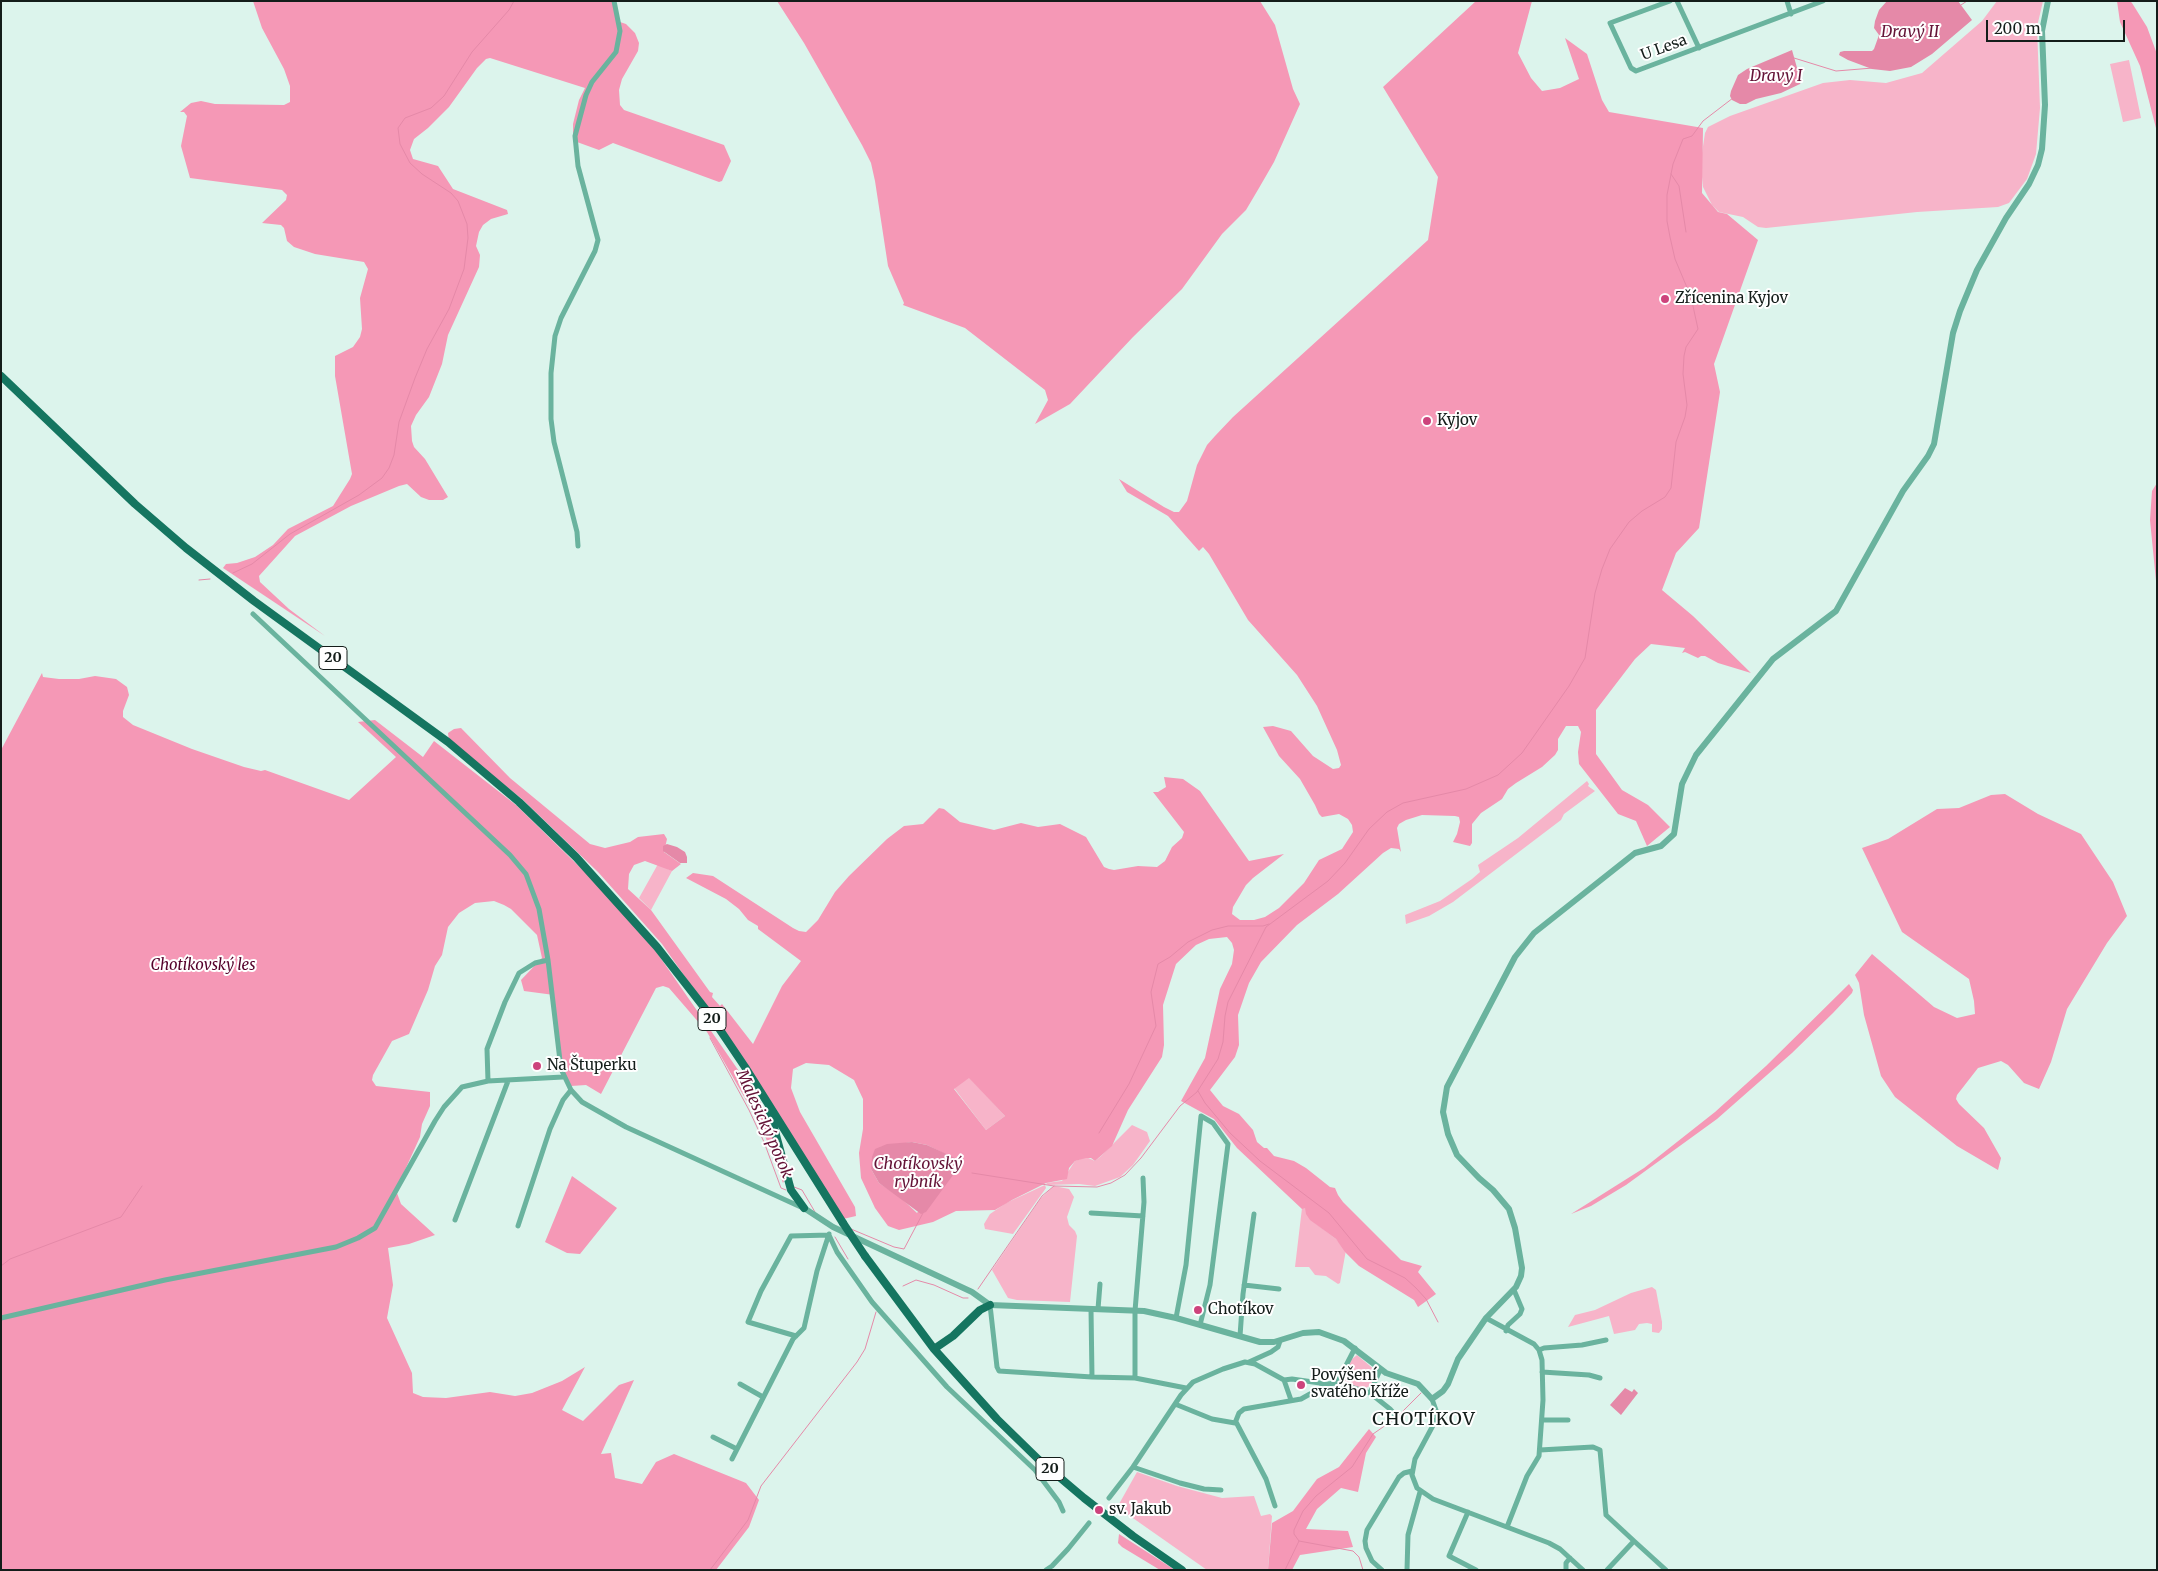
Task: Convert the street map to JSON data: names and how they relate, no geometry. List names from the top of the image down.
{
  "streets": {
    "main road": ["20"],
    "street": ["U Lesa"]
  },
  "districts": ["CHOTÍKOV"],
  "water": [
    "Dravý II",
    "Dravý I",
    "Malesický potok",
    "Chotíkovský rybník"
  ],
  "parks": ["Chotíkovský les"],
  "places": [
    "Zřícenina Kyjov",
    "Kyjov",
    "Na Štuperku",
    "Chotíkov",
    "Povýšení svatého Kříže",
    "sv. Jakub"
  ],
  "scale_bar": "200 m"
}
